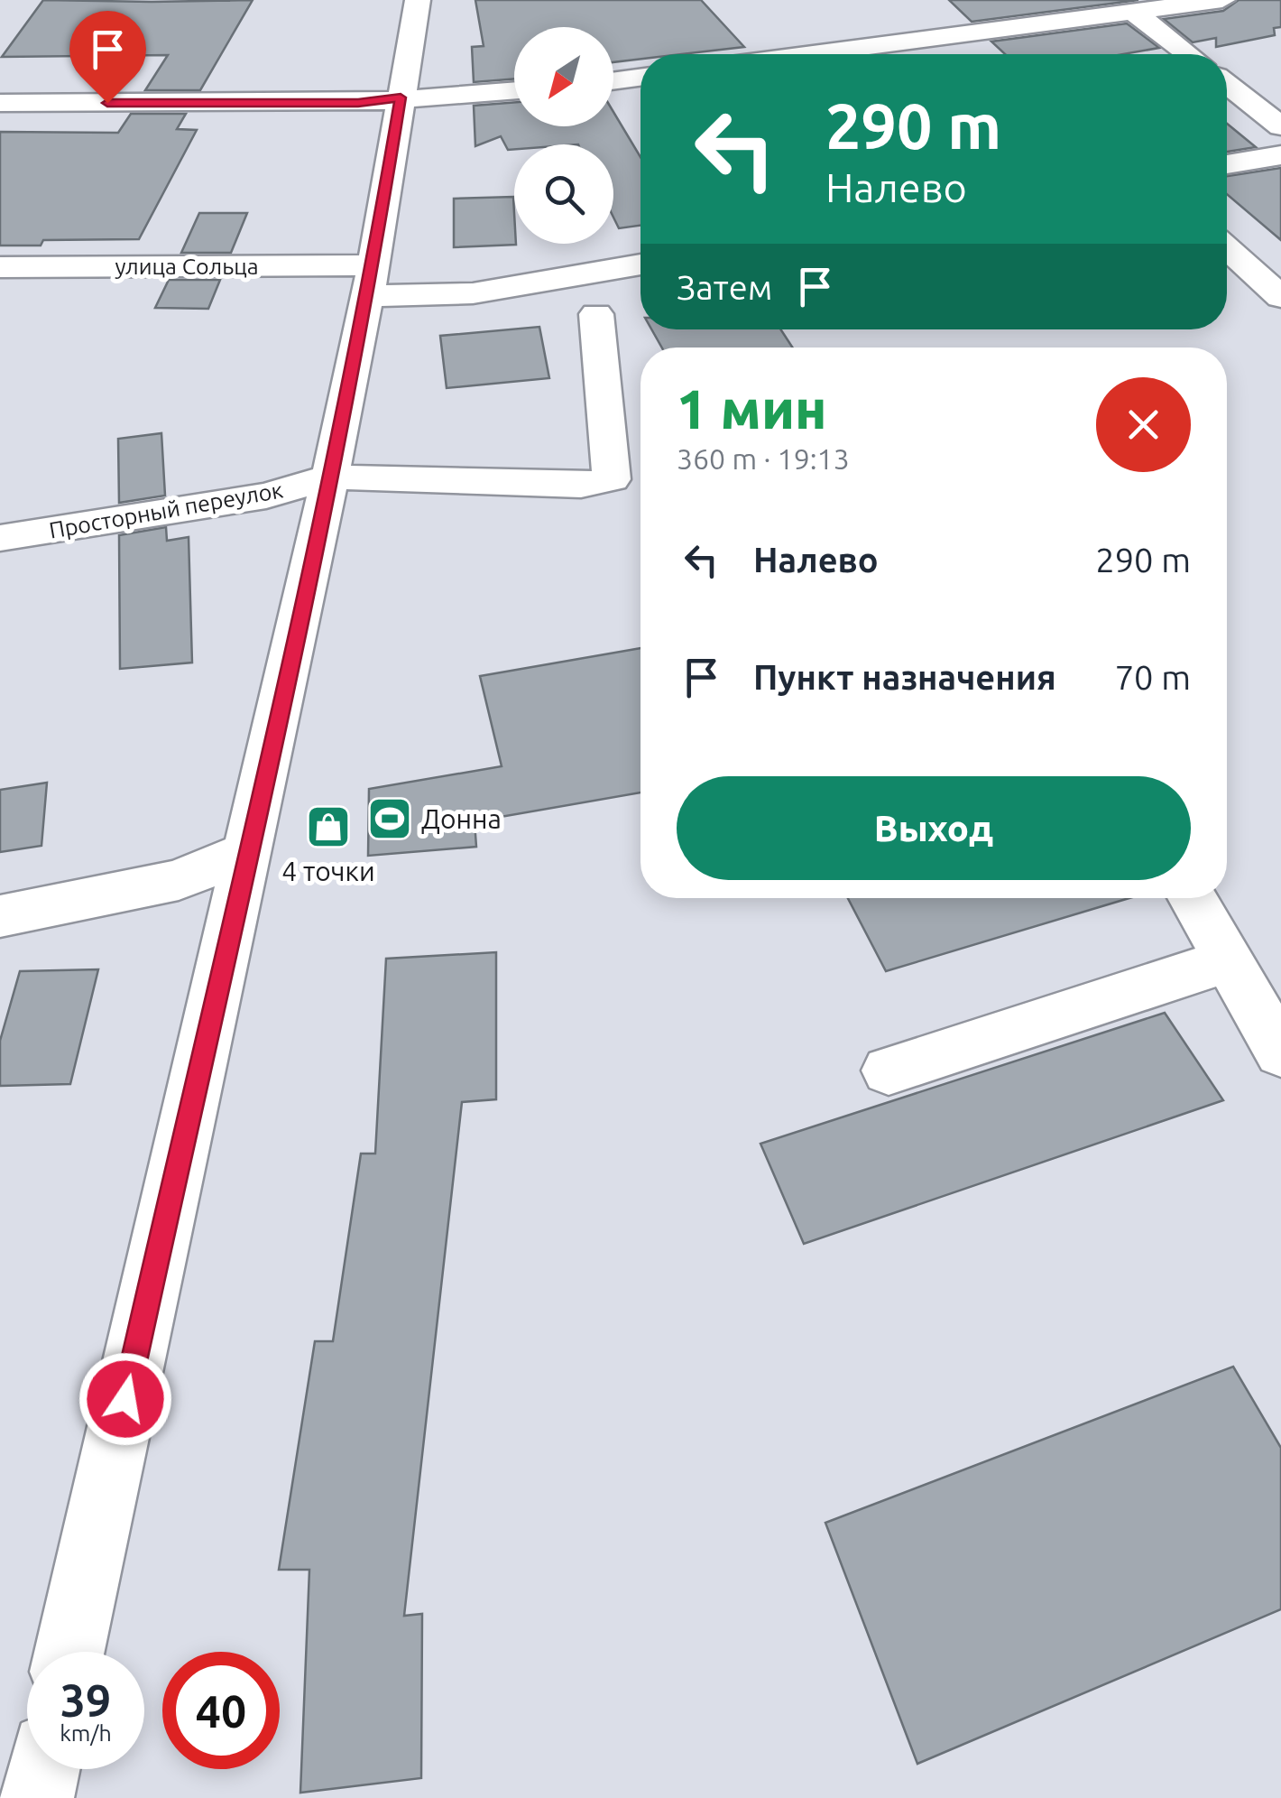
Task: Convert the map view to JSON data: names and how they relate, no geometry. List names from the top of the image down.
{
  "streets": {
    "street": ["улица Сольца", "Просторный переулок"]
  },
  "places": {
    "sports": ["Донна"],
    "shop": ["4 точки"]
  },
  "north": "bottom left",
  "page": {
    "turn": ["290 m", "Налево"],
    "then": "Затем",
    "heading": ["1 мин", "360 m · 19:13"],
    "list": [
      {
        "name": "Налево",
        "value": "290 m"
      },
      {
        "name": "Пункт назначения",
        "value": "70 m"
      }
    ],
    "buttons": "Выход",
    "speed": "39 km/h",
    "limit": "40"
  }
}
